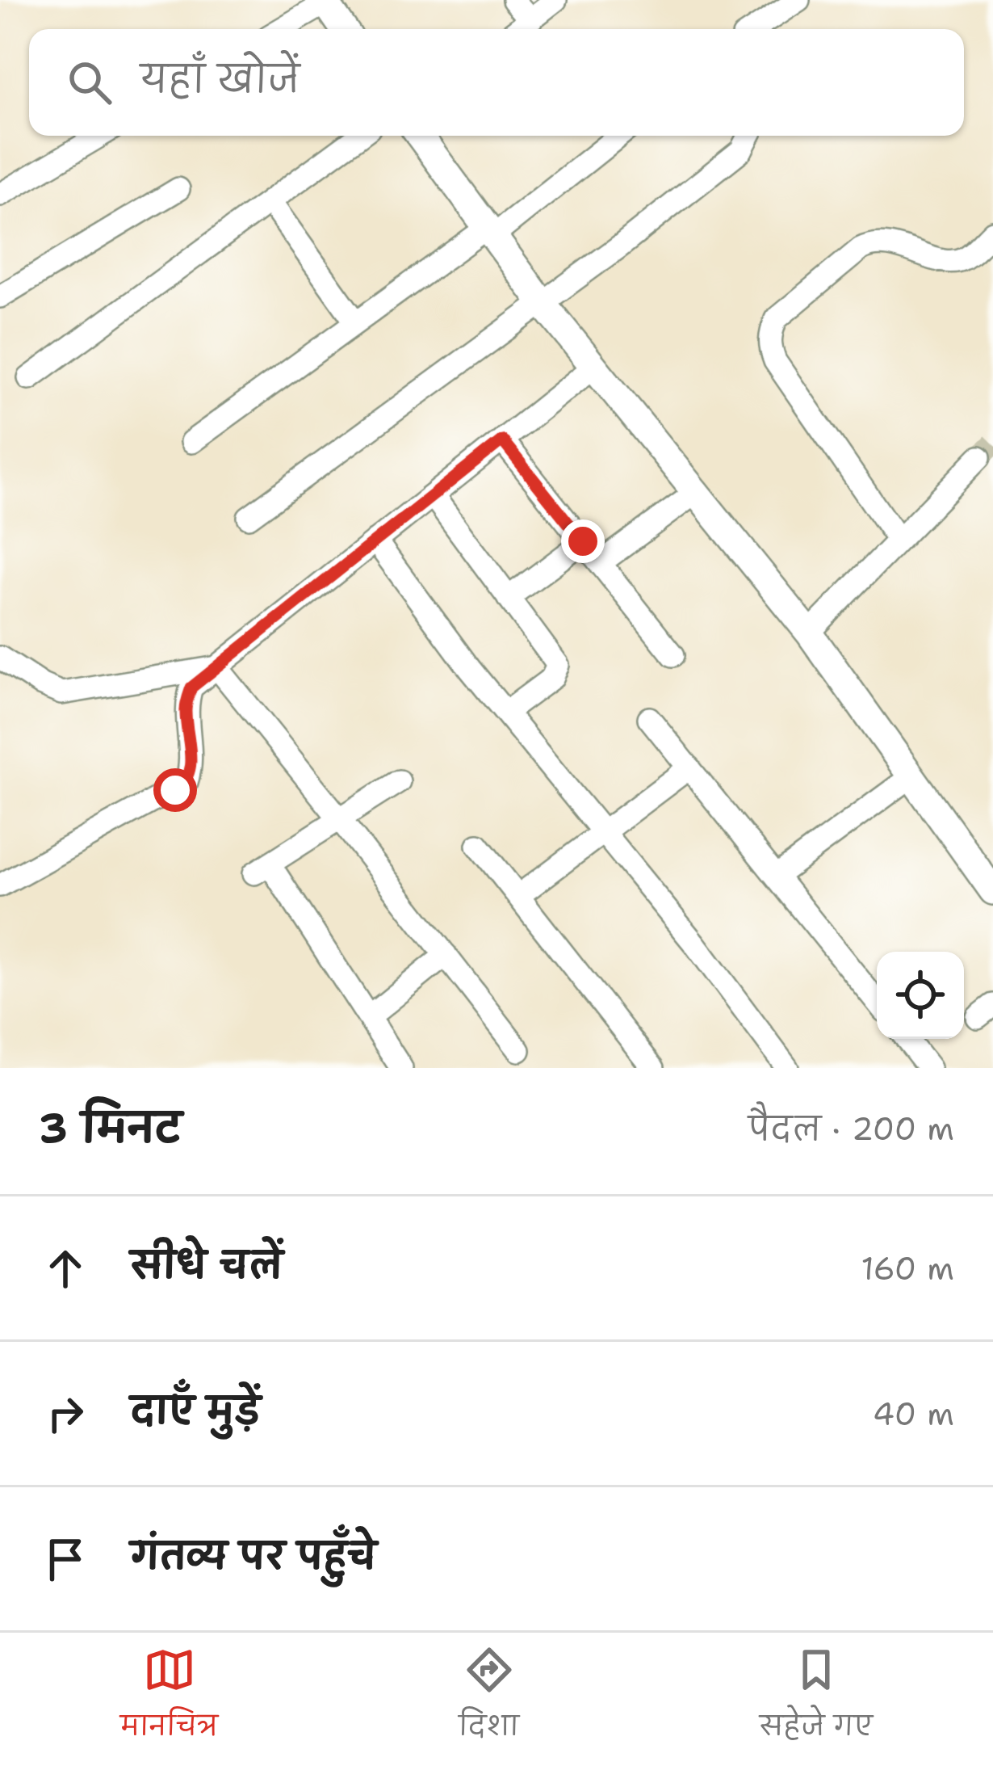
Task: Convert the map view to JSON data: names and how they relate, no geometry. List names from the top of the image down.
{
  "page": {
    "search": "यहाँ खोजें",
    "heading": ["3 मिनट", "पैदल · 200 m"],
    "list": [
      ["सीधे चलें", "160 m"],
      ["दाएँ मुड़ें", "40 m"],
      "गंतव्य पर पहुँचे"
    ],
    "nav": ["मानचित्र", "दिशा", "सहेजे गए"]
  }
}
